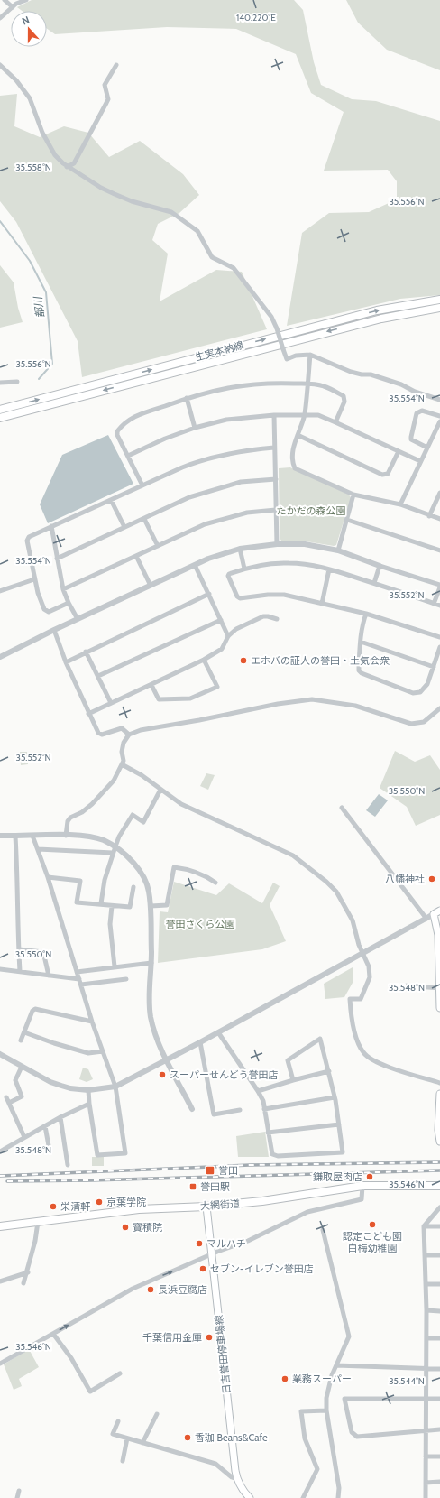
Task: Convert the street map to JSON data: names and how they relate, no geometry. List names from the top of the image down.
{
  "streets": {
    "main road": ["生実本納線", "大網街道", "日吉誉田停車場線"]
  },
  "crossings": [
    ["大網街道", "日吉誉田停車場線"]
  ],
  "water": ["都川"],
  "parks": ["たかだの森公園", "誉田さくら公園"],
  "places": {
    "other": [
      "エホバの証人の誉田・土気会衆",
      "八幡神社",
      "スーパーせんどう誉田店",
      "鎌取屋肉店",
      "京葉学院",
      "栄清軒",
      "認定こども園 白梅幼稚園",
      "寶積院",
      "マルハチ",
      "セブン-イレブン誉田店",
      "長浜豆腐店",
      "千葉信用金庫",
      "業務スーパー",
      "香珈 Beans&Cafe"
    ],
    "transit": ["誉田", "誉田駅"]
  },
  "north": "top",
  "coordinates": [
    "140.220°E",
    "35.558°N",
    "35.556°N",
    "35.554°N",
    "35.552°N",
    "35.550°N",
    "35.548°N",
    "35.546°N",
    "35.544°N"
  ]
}
